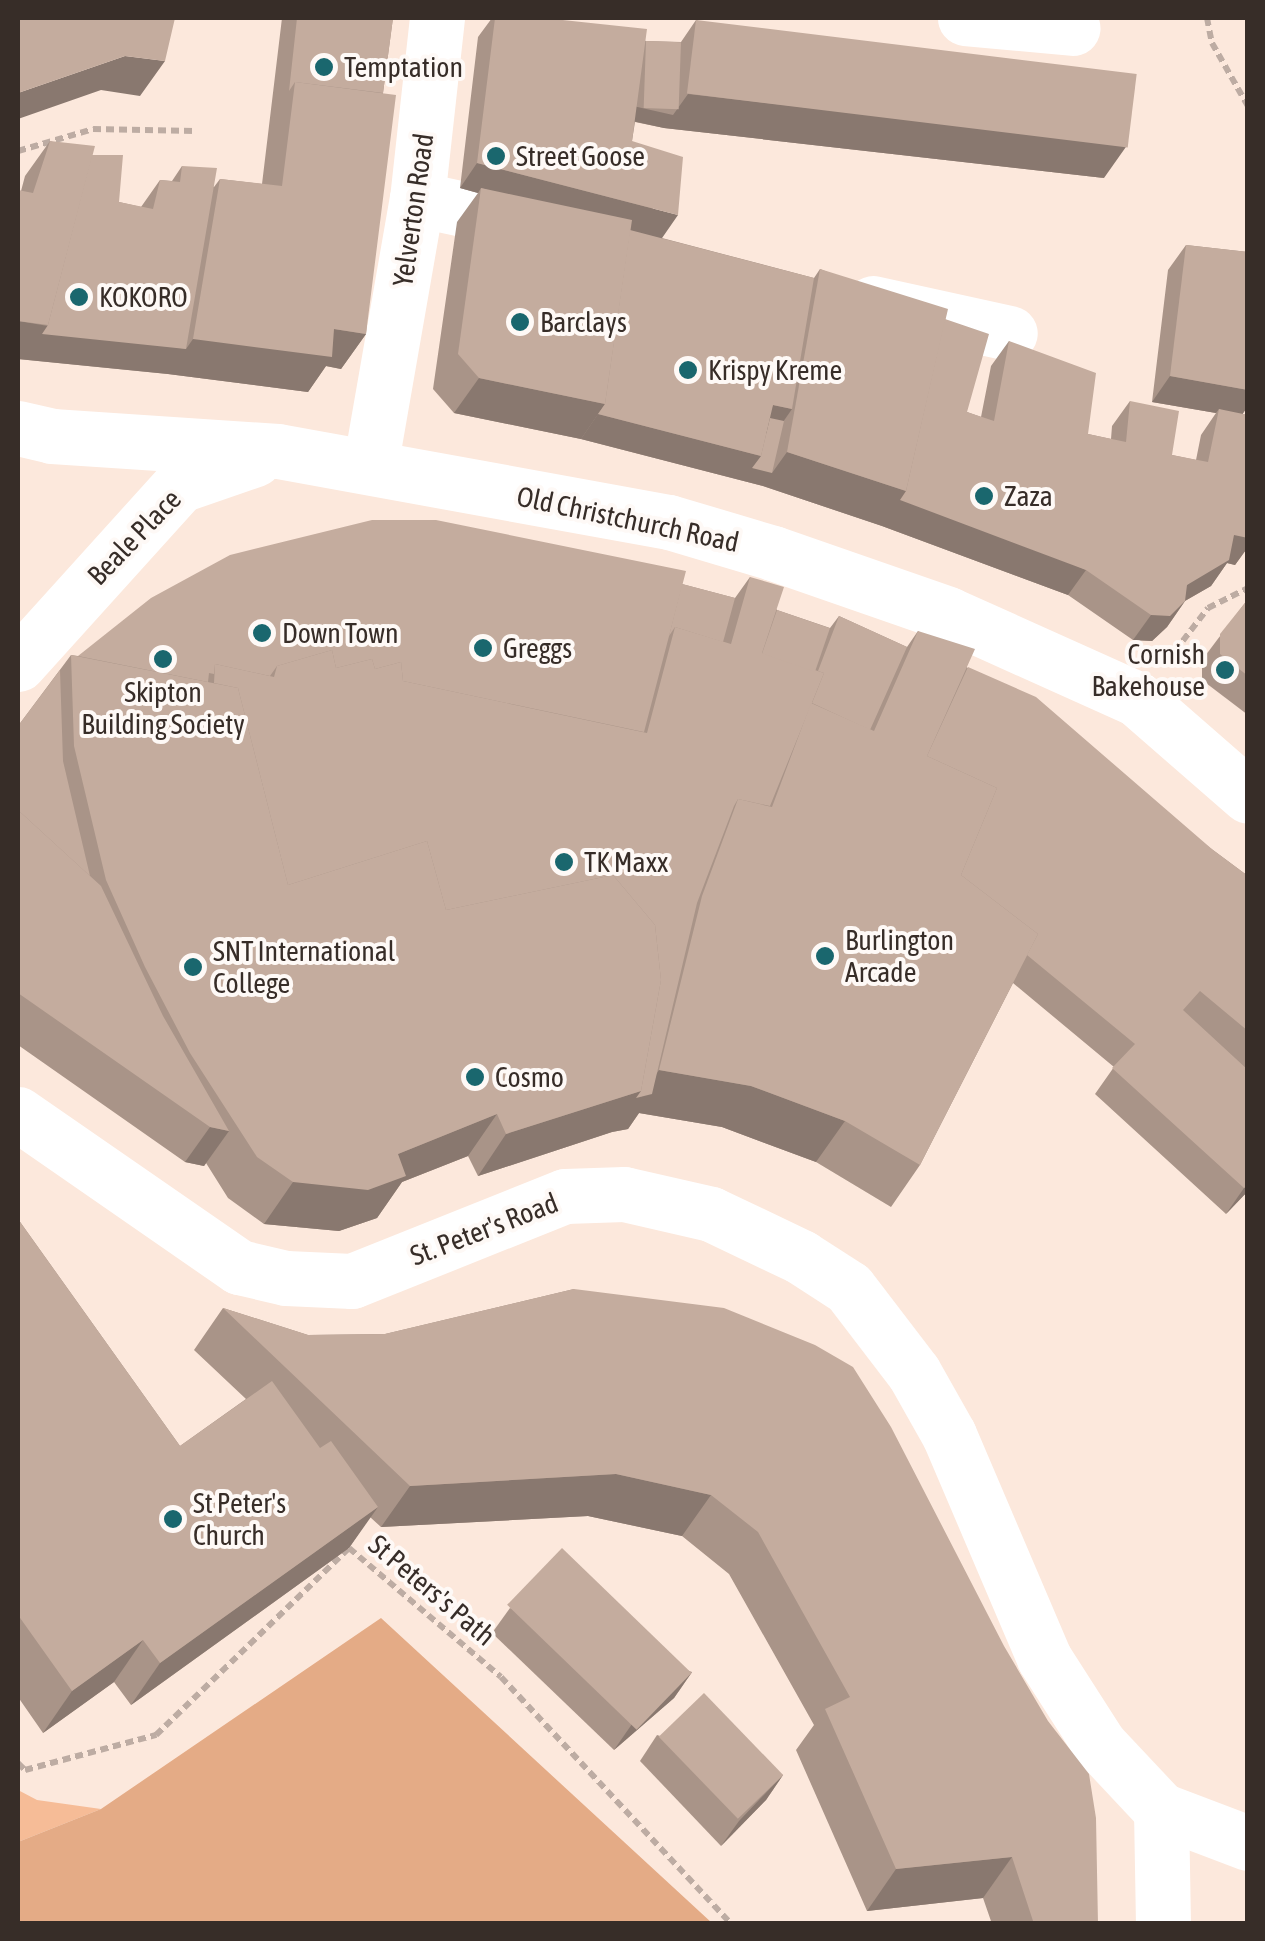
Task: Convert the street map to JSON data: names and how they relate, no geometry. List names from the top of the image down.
{
  "streets": {
    "street": [
      "Yelverton Road",
      "Old Christchurch Road",
      "Beale Place",
      "St. Peter's Road"
    ],
    "path": ["St Peters's Path"]
  },
  "crossings": [
    ["Yelverton Road", "Old Christchurch Road"],
    ["Old Christchurch Road", "Beale Place"]
  ],
  "places": [
    "Temptation",
    "Street Goose",
    "KOKORO",
    "Barclays",
    "Krispy Kreme",
    "Zaza",
    "Down Town",
    "Greggs",
    "Skipton Building Society",
    "Cornish Bakehouse",
    "TK Maxx",
    "Burlington Arcade",
    "SNT International College",
    "Cosmo",
    "St Peter's Church"
  ]
}
